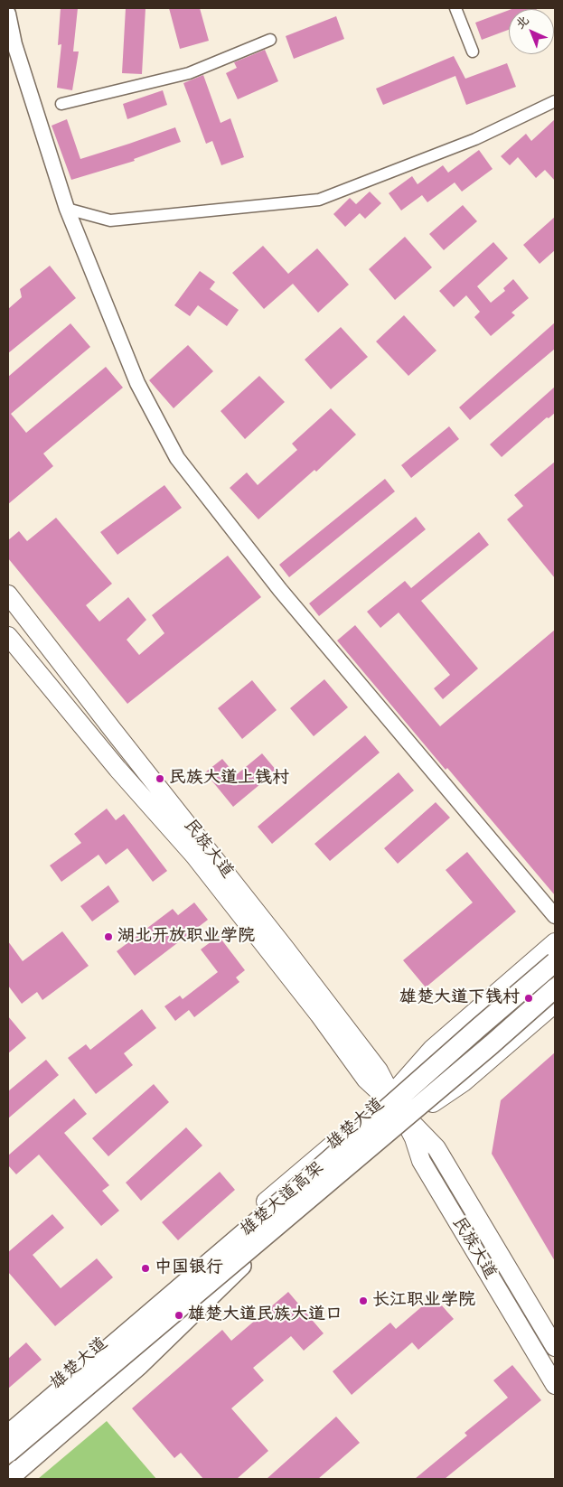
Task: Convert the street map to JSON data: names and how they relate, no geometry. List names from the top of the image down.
{
  "streets": {
    "highway": ["雄楚大道高架"],
    "main road": ["民族大道", "雄楚大道"]
  },
  "crossings": [
    ["民族大道", "雄楚大道"]
  ],
  "places": [
    "民族大道上钱村",
    "湖北开放职业学院",
    "雄楚大道下钱村",
    "中国银行",
    "长江职业学院",
    "雄楚大道民族大道口"
  ],
  "north": "top left"
}
